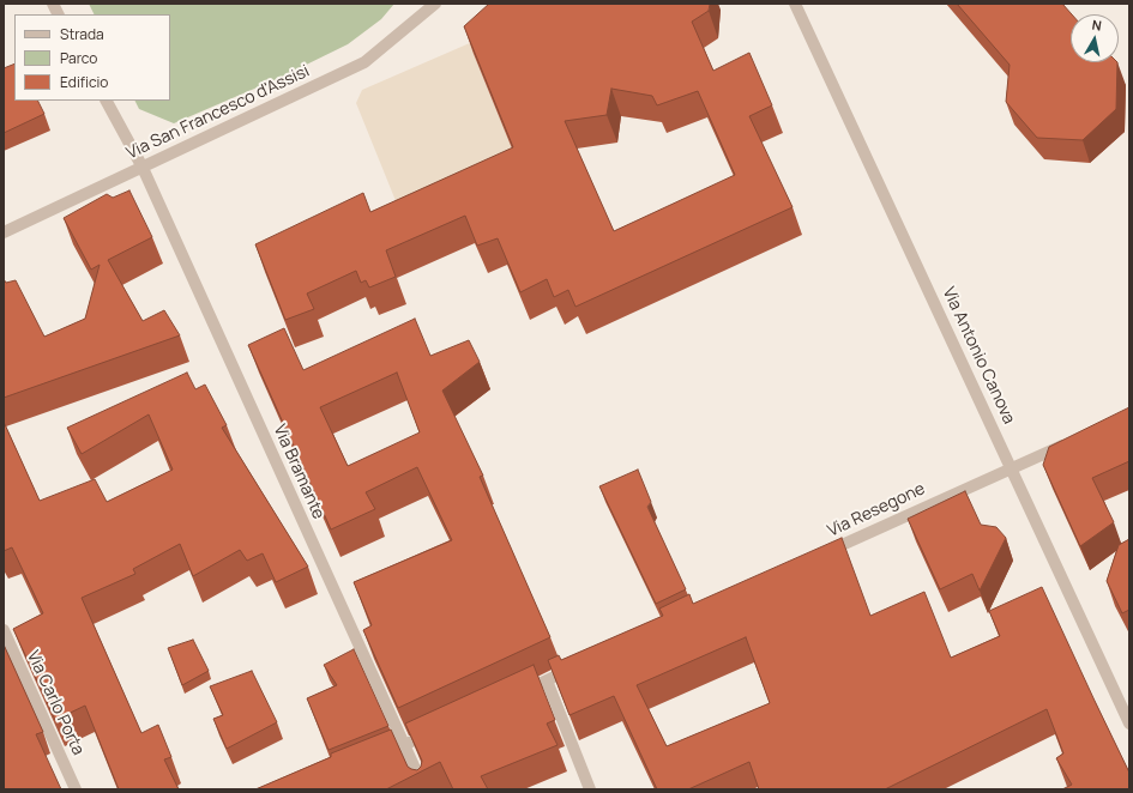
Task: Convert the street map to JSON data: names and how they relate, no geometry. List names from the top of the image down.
{
  "streets": {
    "street": [
      "Via San Francesco d'Assisi",
      "Via Antonio Canova",
      "Via Bramante",
      "Via Resegone",
      "Via Carlo Porta"
    ]
  },
  "crossings": [
    ["Via San Francesco d'Assisi", "Via Bramante"],
    ["Via Antonio Canova", "Via Resegone"]
  ],
  "legend": ["Strada", "Parco", "Edificio"],
  "north": "top"
}
